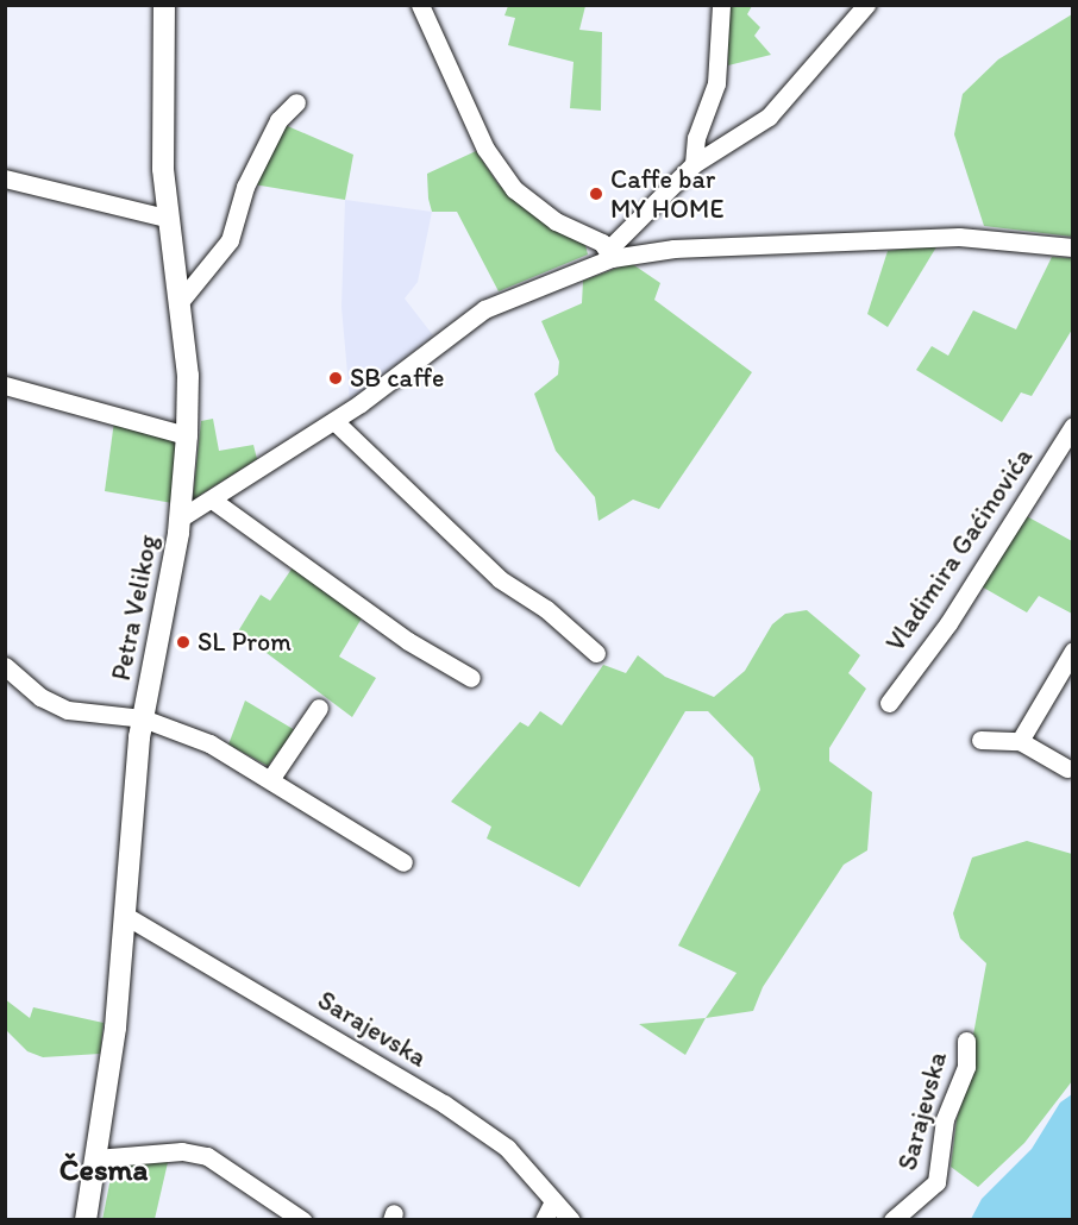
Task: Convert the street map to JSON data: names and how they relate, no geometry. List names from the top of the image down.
{
  "streets": {
    "street": ["Vladimira Gaćinovića", "Petra Velikog", "Sarajevska"]
  },
  "crossings": [
    ["Petra Velikog", "Sarajevska"]
  ],
  "districts": ["Česma"],
  "places": ["Caffe bar MY HOME", "SB caffe", "SL Prom"]
}
